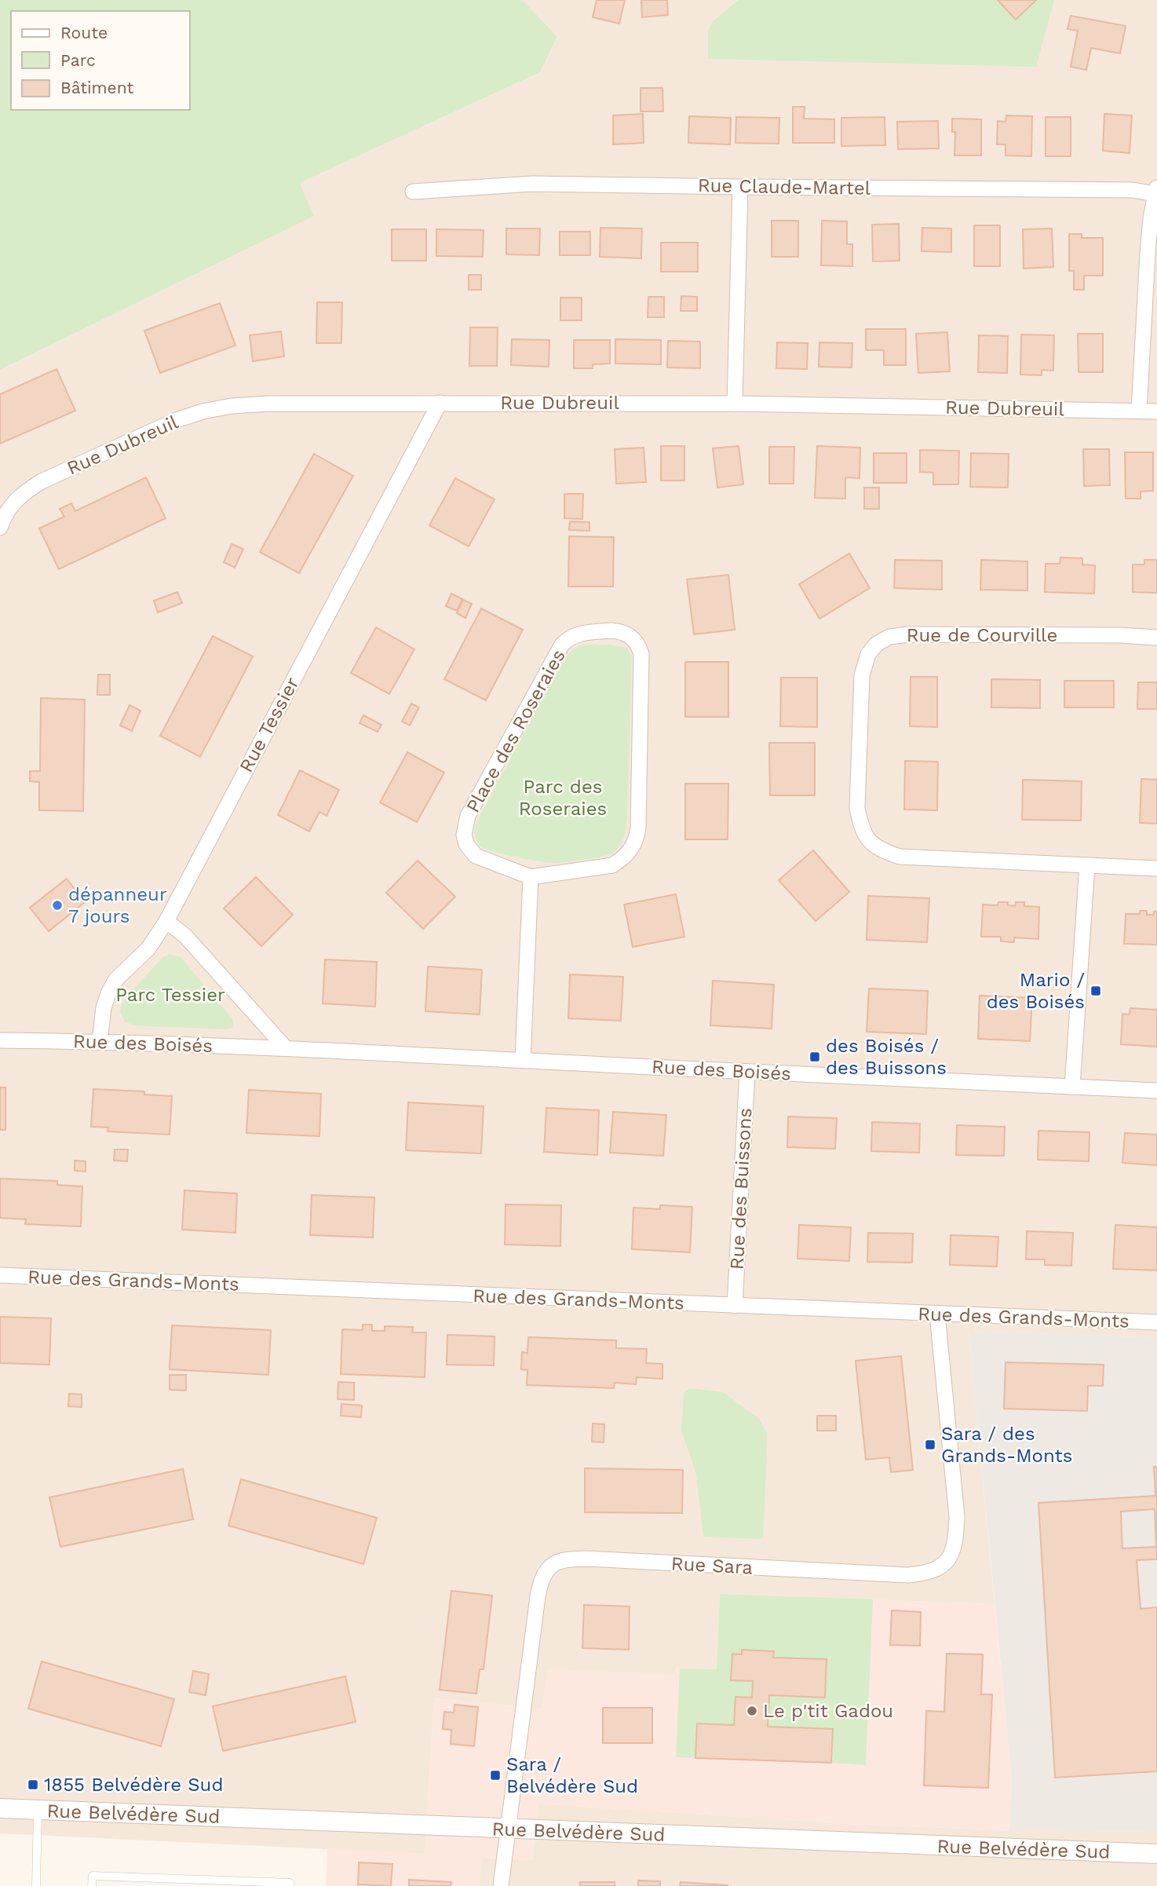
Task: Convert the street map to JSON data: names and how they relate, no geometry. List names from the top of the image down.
{
  "streets": {
    "street": [
      "Rue Claude-Martel",
      "Rue Dubreuil",
      "Rue de Courville",
      "Rue Tessier",
      "Place des Roseraies",
      "Rue des Boisés",
      "Rue des Buissons",
      "Rue des Grands-Monts",
      "Rue Sara",
      "Rue Belvédère Sud"
    ]
  },
  "crossings": [
    ["Rue Dubreuil", "Rue Tessier"],
    ["Rue Tessier", "Rue des Boisés"],
    ["Rue des Boisés", "Rue des Buissons"],
    ["Rue des Buissons", "Rue des Grands-Monts"],
    ["Rue des Grands-Monts", "Rue Sara"],
    ["Rue Sara", "Rue Belvédère Sud"]
  ],
  "parks": ["Parc des Roseraies", "Parc Tessier"],
  "places": {
    "other": ["dépanneur 7 jours", "Le p'tit Gadou"],
    "transit": [
      "Mario / des Boisés",
      "des Boisés / des Buissons",
      "Sara / des Grands-Monts",
      "Sara / Belvédère Sud",
      "1855 Belvédère Sud"
    ]
  },
  "legend": ["Route", "Parc", "Bâtiment"]
}
